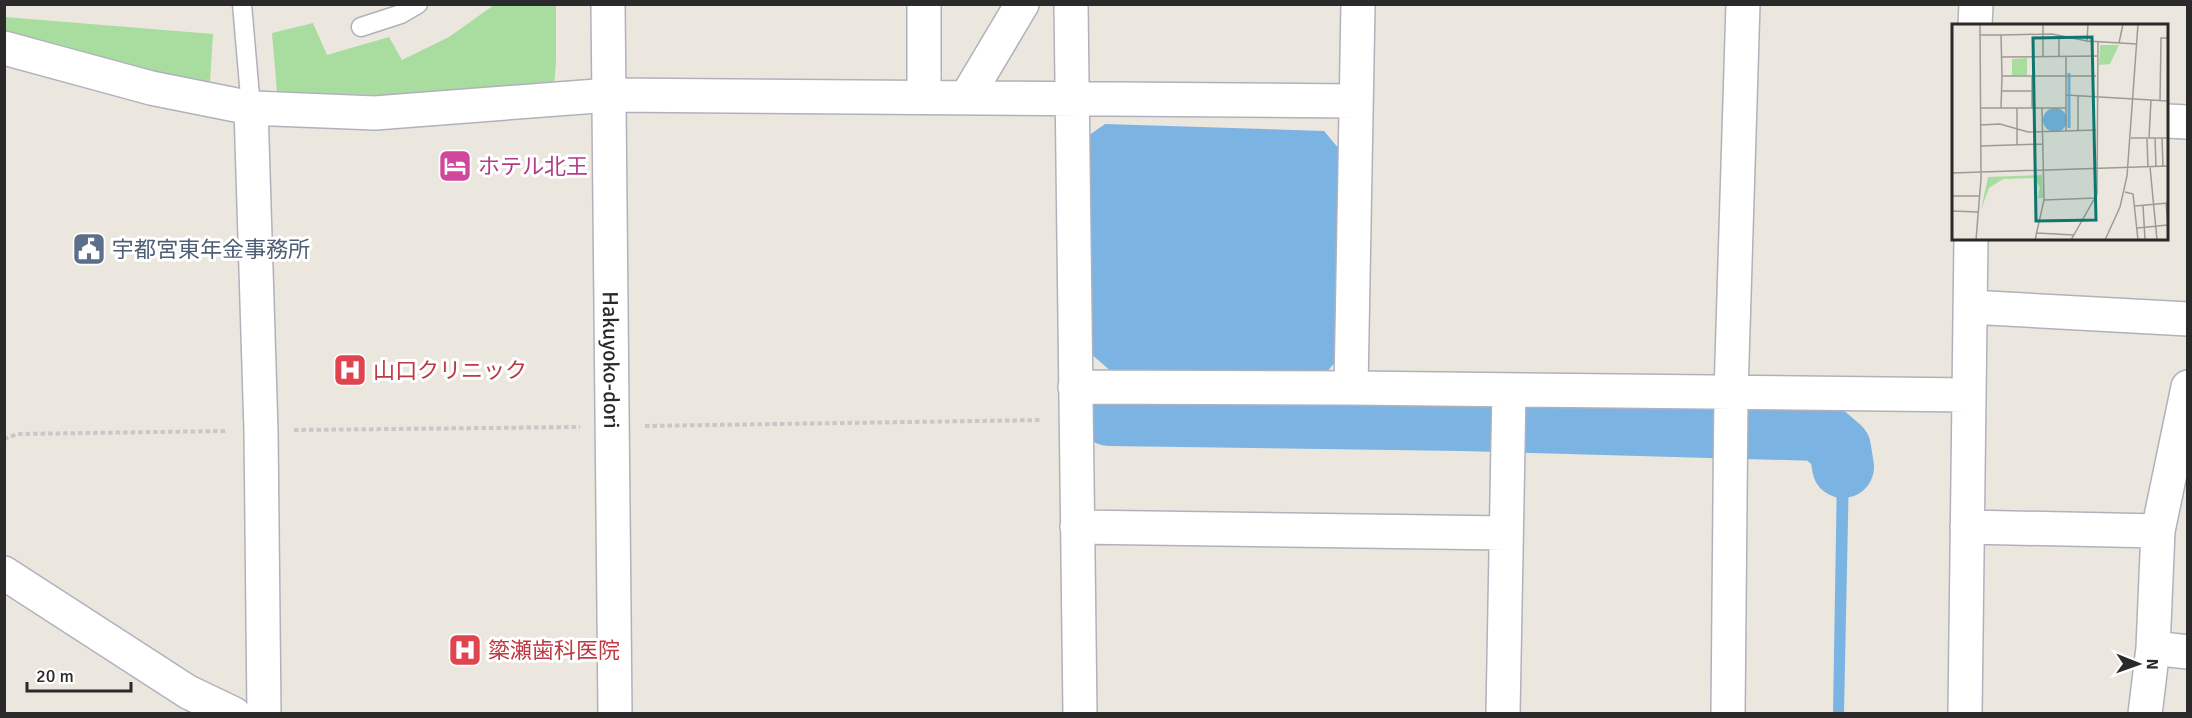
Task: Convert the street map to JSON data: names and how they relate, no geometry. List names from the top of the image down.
{
  "streets": {
    "street": ["Hakuyoko-dori"]
  },
  "places": {
    "hotel": ["ホテル北王"],
    "public building": ["宇都宮東年金事務所"],
    "hospital": ["山口クリニック", "簗瀬歯科医院"]
  },
  "scale_bar": "20 m",
  "north": "right"
}
